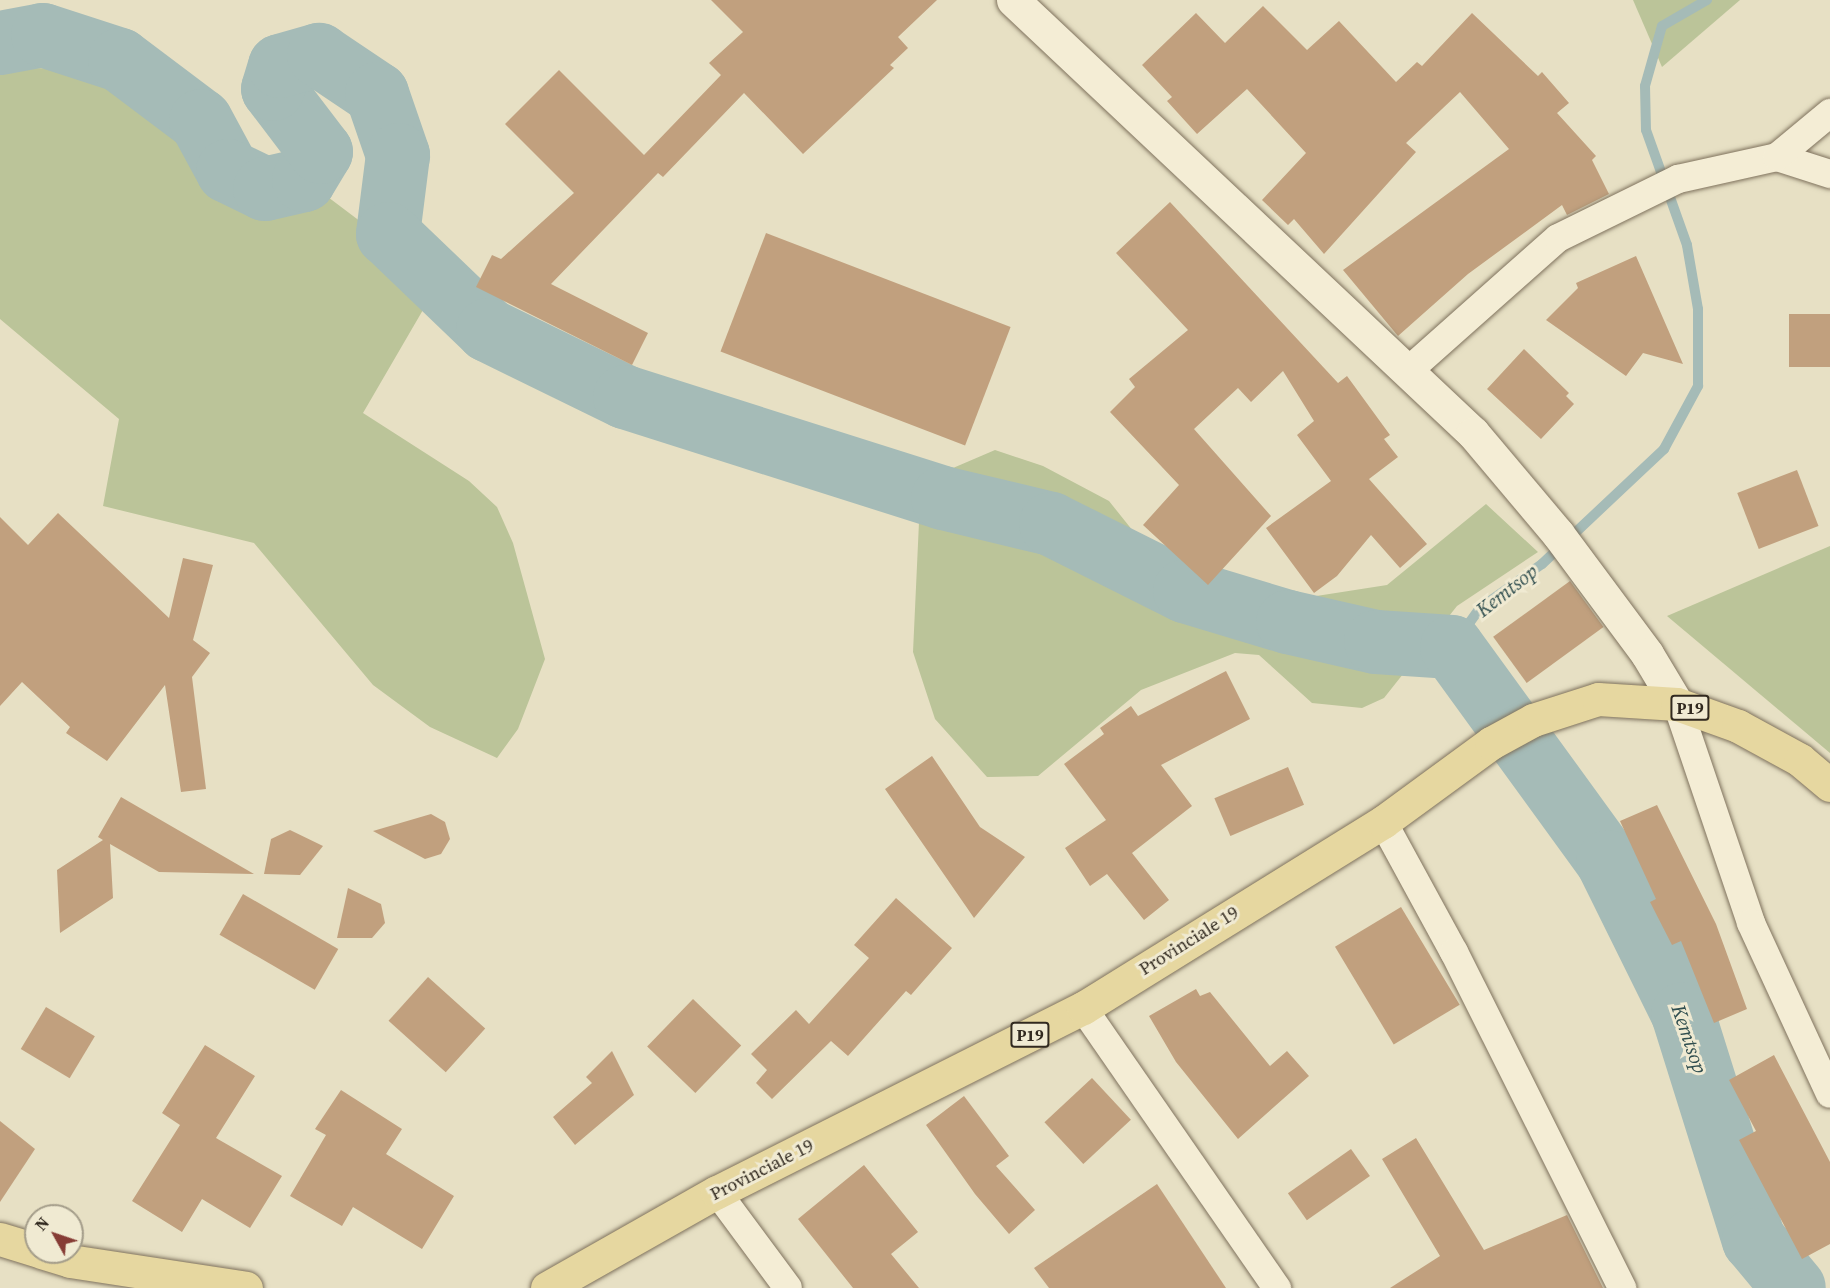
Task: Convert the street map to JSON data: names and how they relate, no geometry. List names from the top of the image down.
{
  "streets": {
    "main road": ["P19", "Provinciale 19"]
  },
  "water": ["Kemtsop"],
  "north": "top left"
}
